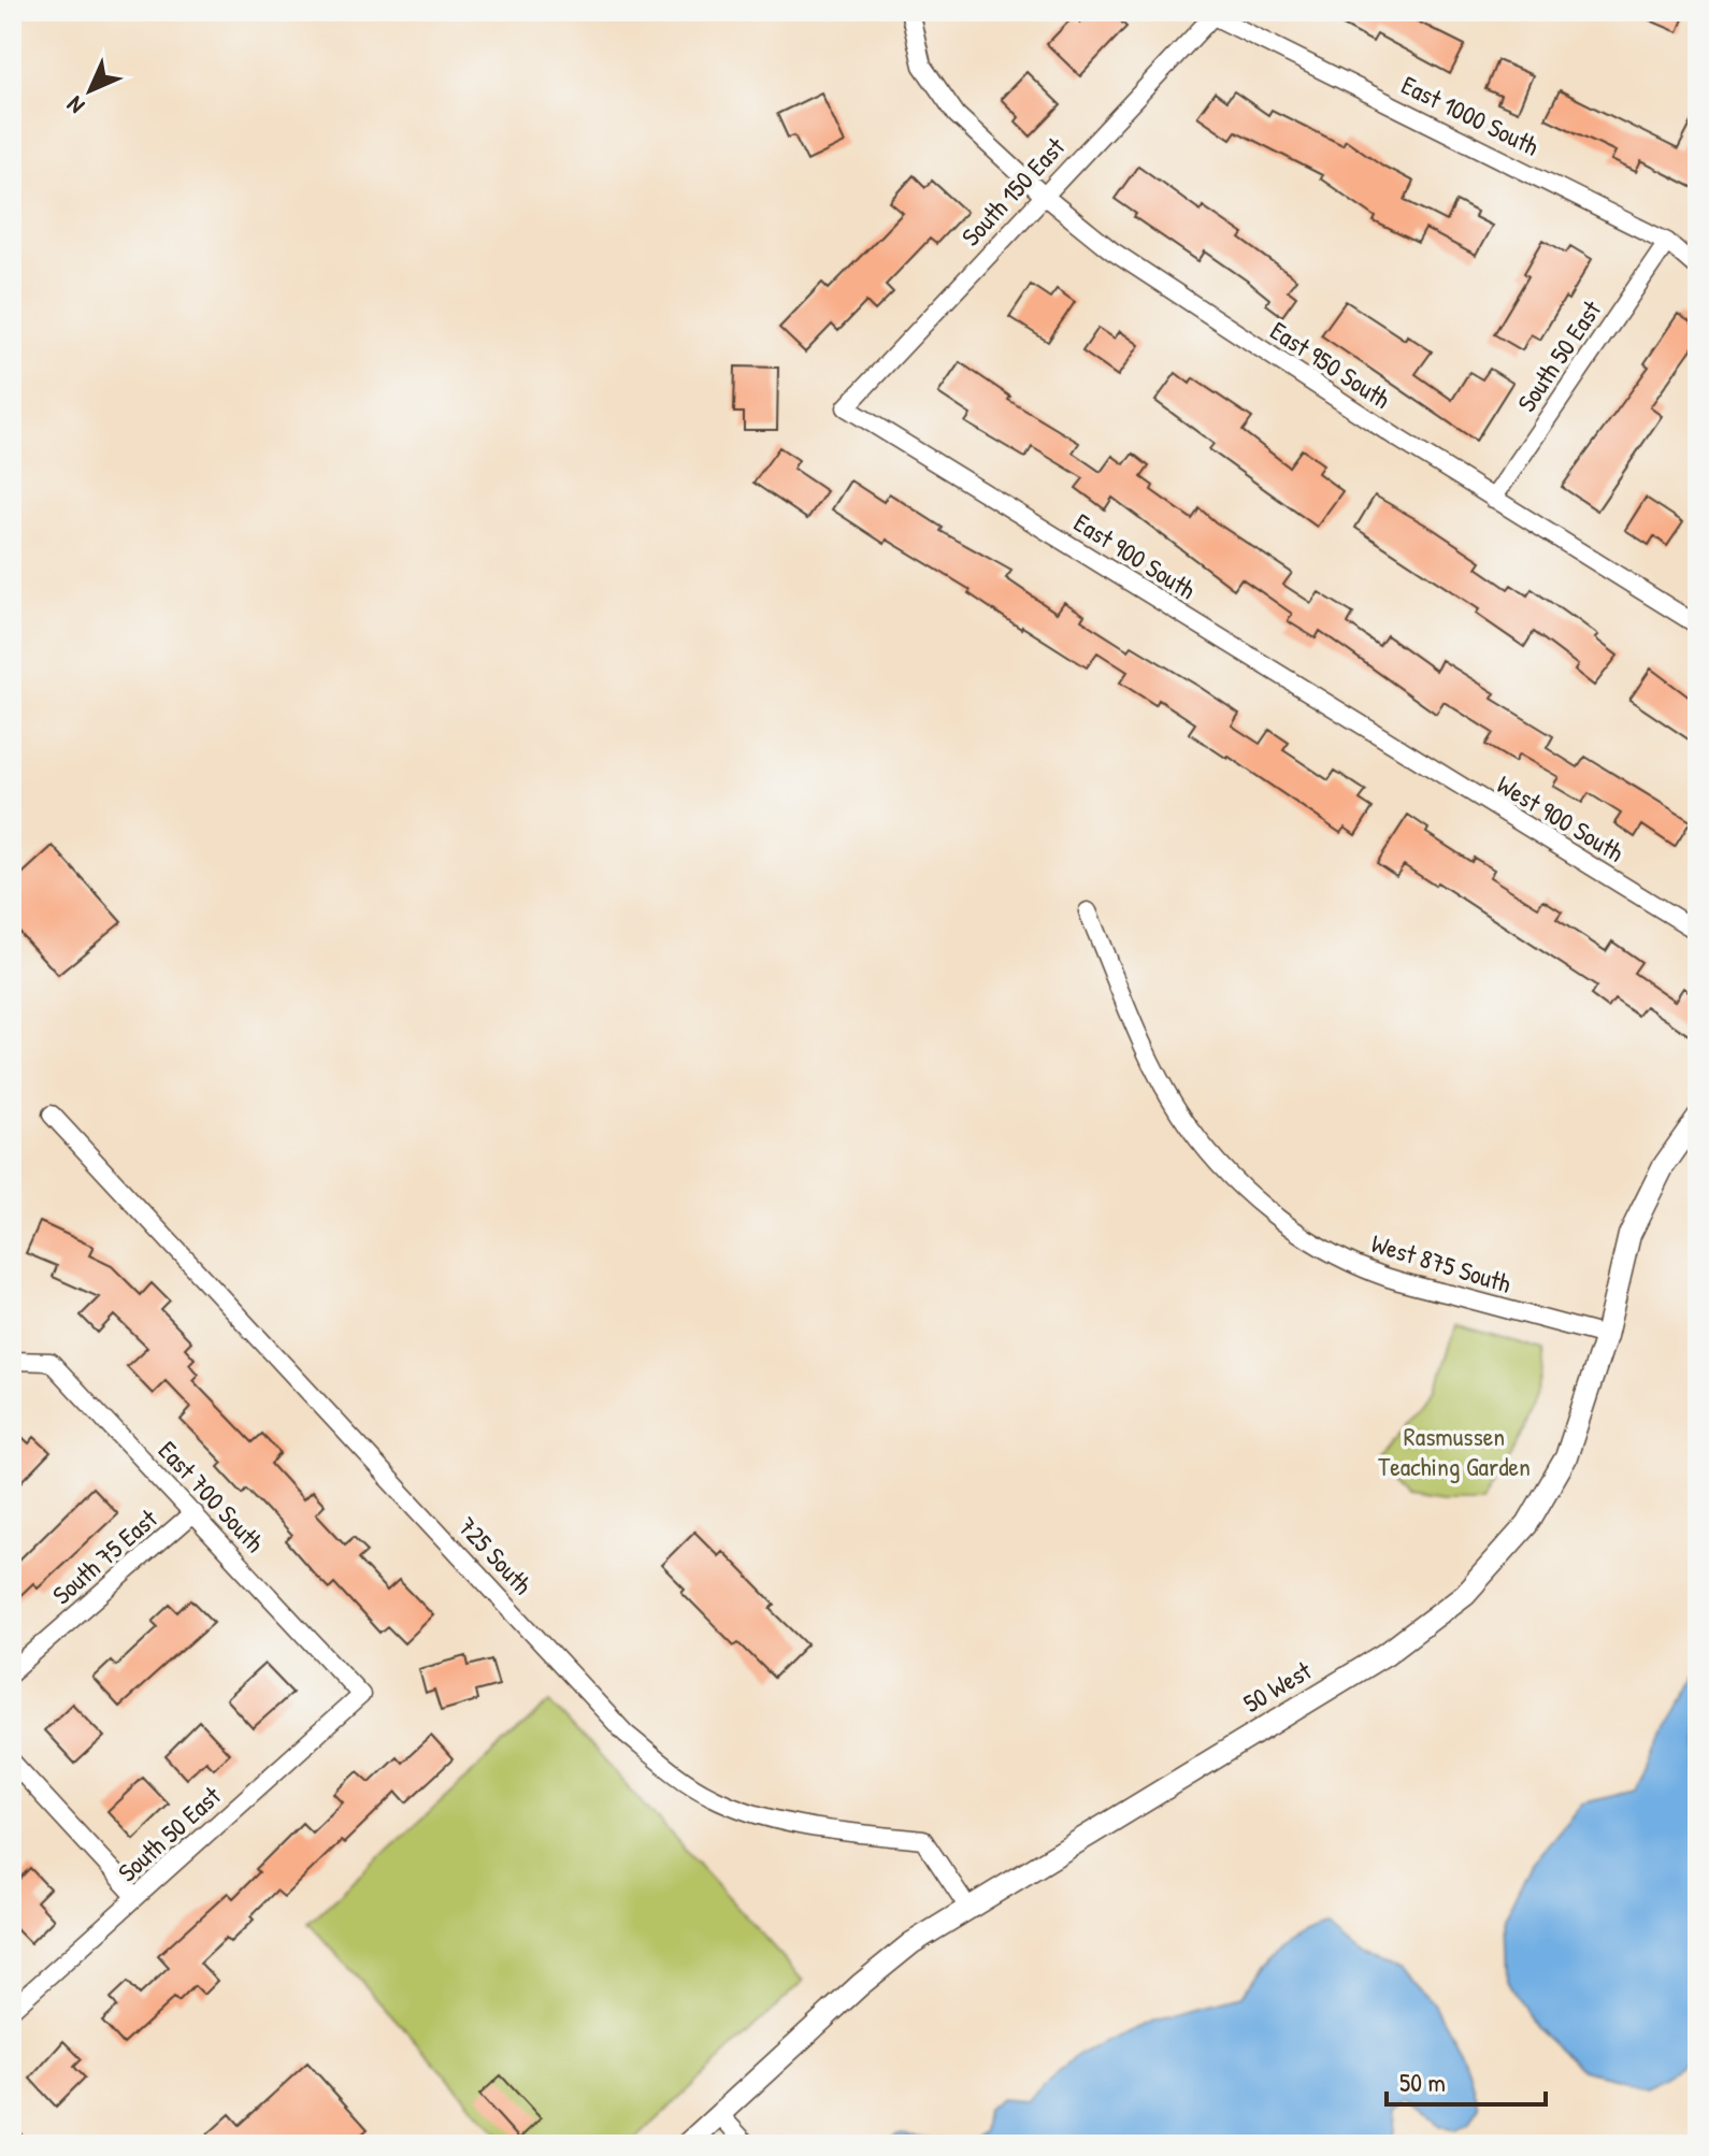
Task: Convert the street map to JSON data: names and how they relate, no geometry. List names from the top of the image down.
{
  "streets": {
    "street": [
      "East 1000 South",
      "South 150 East",
      "South 50 East",
      "East 950 South",
      "East 900 South",
      "West 900 South",
      "West 875 South",
      "East 700 South",
      "725 South",
      "South 75 East",
      "50 West"
    ]
  },
  "crossings": [
    ["East 1000 South", "South 150 East"],
    ["East 1000 South", "South 50 East"],
    ["South 150 East", "East 950 South"],
    ["South 150 East", "East 900 South"],
    ["South 50 East", "East 950 South"],
    ["South 50 East", "East 700 South"],
    ["East 900 South", "West 900 South"],
    ["West 875 South", "50 West"],
    ["East 700 South", "South 75 East"],
    ["725 South", "50 West"]
  ],
  "parks": ["Rasmussen Teaching Garden"],
  "scale_bar": "50 m",
  "north": "bottom left"
}
